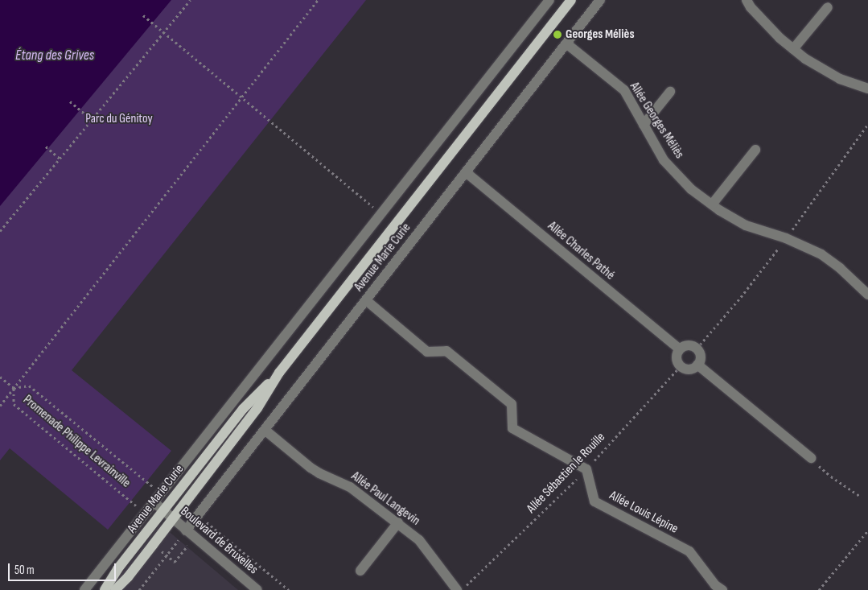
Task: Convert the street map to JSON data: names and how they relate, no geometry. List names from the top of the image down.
{
  "streets": {
    "main road": ["Avenue Marie Curie"],
    "street": [
      "Allée Georges Méliès",
      "Allée Charles Pathé",
      "Allée Paul Langevin",
      "Allée Louis Lépine",
      "Boulevard de Bruxelles"
    ],
    "path": ["Promenade Philippe Levrainville", "Allée Sébastien le Rouille"]
  },
  "crossings": [
    ["Allée Georges Méliès", "Avenue Marie Curie"],
    ["Allée Charles Pathé", "Avenue Marie Curie"],
    ["Allée Charles Pathé", "Allée Sébastien le Rouille"],
    ["Avenue Marie Curie", "Allée Paul Langevin"],
    ["Avenue Marie Curie", "Boulevard de Bruxelles"],
    ["Allée Sébastien le Rouille", "Allée Louis Lépine"]
  ],
  "water": ["Étang des Grives"],
  "parks": ["Parc du Génitoy"],
  "places": ["Georges Méliès"],
  "scale_bar": "50 m"
}
